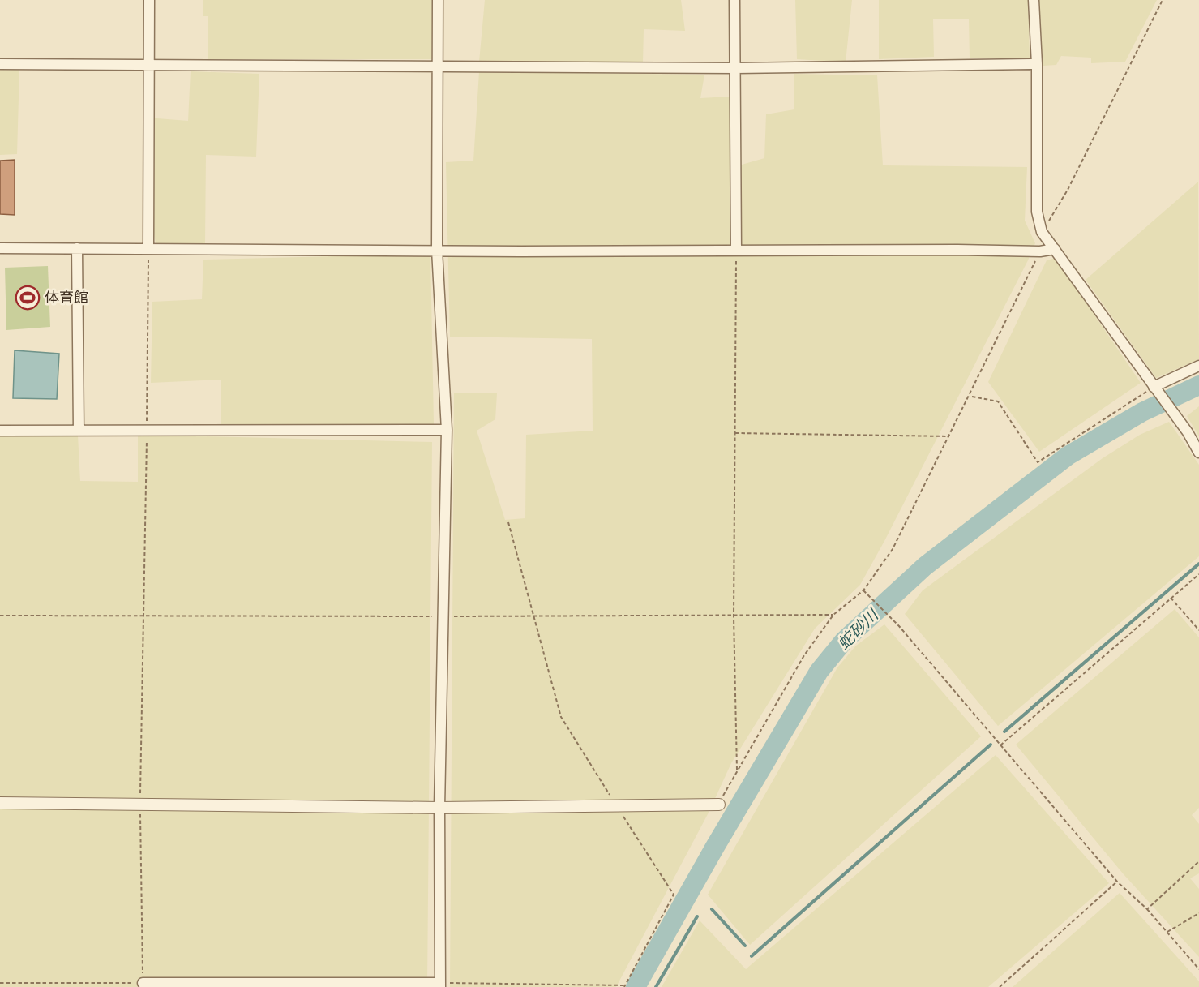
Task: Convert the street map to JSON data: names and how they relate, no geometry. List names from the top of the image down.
{
  "water": ["蛇砂川"],
  "places": {
    "sports": ["体育館"]
  }
}
